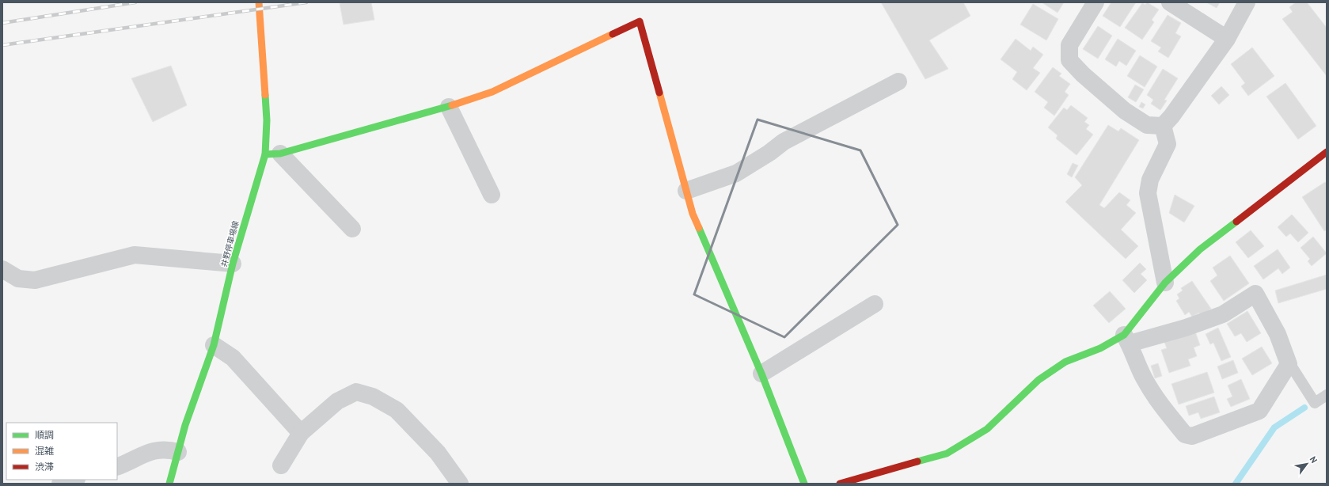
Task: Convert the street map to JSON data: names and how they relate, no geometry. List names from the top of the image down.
{
  "streets": {
    "street": ["井野停車場線"]
  },
  "legend": ["順調", "混雑", "渋滞"],
  "north": "top right"
}
